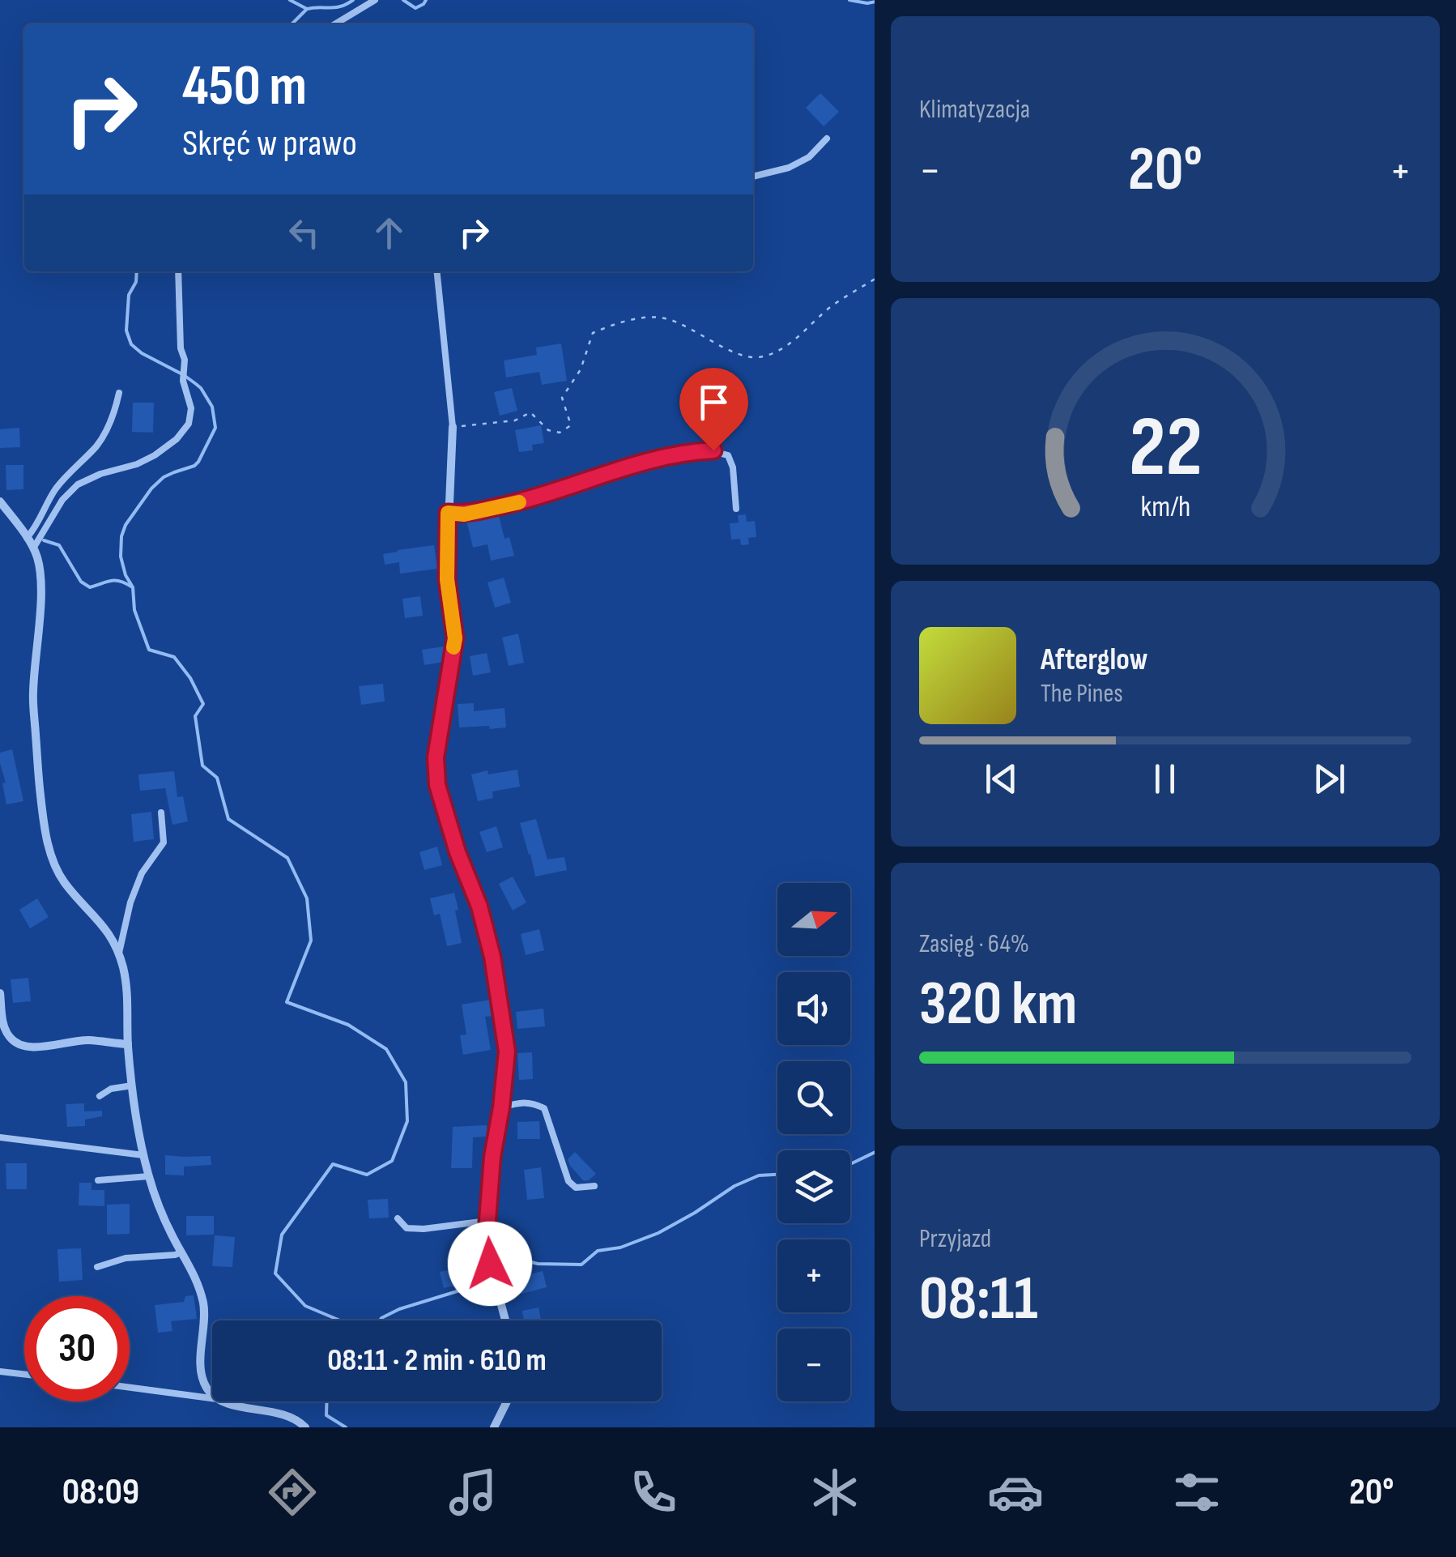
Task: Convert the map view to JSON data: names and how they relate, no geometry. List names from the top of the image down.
{
  "north": "right",
  "page": {
    "tile": [
      "Klimatyzacja",
      ["Zasięg · 64%", "320 km"],
      ["Przyjazd", "08:11"]
    ],
    "turn": ["450 m", "Skręć w prawo"],
    "heat": ["−", "20°", "+"],
    "song": ["Afterglow", "The Pines"],
    "map_buttons": ["+", "−"],
    "limit": "30",
    "trip": "08:11 · 2 min · 610 m",
    "tabs": ["08:09", "20°"],
    "gauge": ["22", "km/h"]
  }
}
